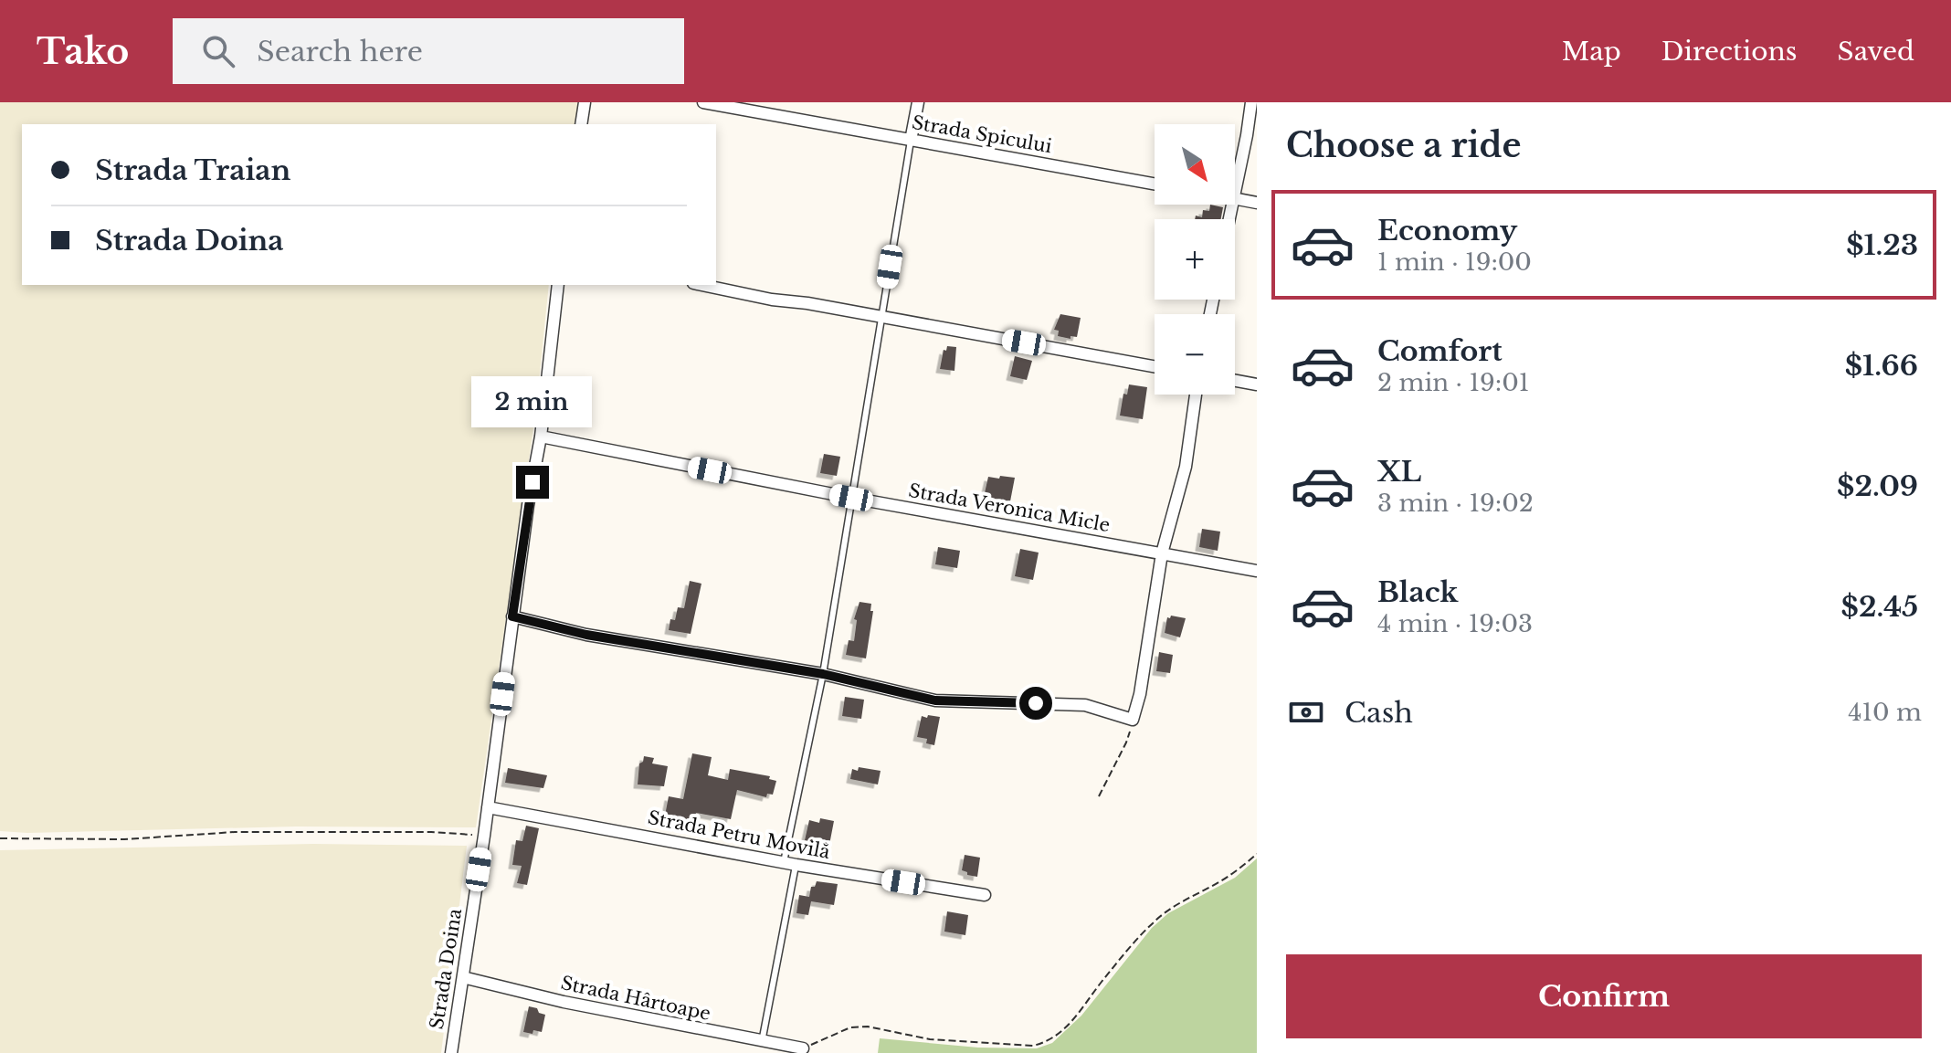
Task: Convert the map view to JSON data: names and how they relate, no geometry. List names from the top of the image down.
{
  "streets": {
    "street": [
      "Strada Spicului",
      "Strada Veronica Micle",
      "Strada Petru Movilă",
      "Strada Doina",
      "Strada Hârtoape"
    ]
  },
  "crossings": [
    ["Strada Veronica Micle", "Strada Doina"],
    ["Strada Petru Movilă", "Strada Doina"],
    ["Strada Doina", "Strada Hârtoape"]
  ],
  "north": "bottom right",
  "page": {
    "header": "Tako",
    "search": "Search here",
    "nav": ["Map", "Directions", "Saved"],
    "heading": "Choose a ride",
    "map_buttons": ["+", "−"],
    "banner": ["Strada Traian", "Strada Doina"],
    "list": [
      {
        "name": "Economy",
        "note": "1 min · 19:00",
        "value": "$1.23"
      },
      {
        "name": "Comfort",
        "note": "2 min · 19:01",
        "value": "$1.66"
      },
      {
        "name": "XL",
        "note": "3 min · 19:02",
        "value": "$2.09"
      },
      {
        "name": "Black",
        "note": "4 min · 19:03",
        "value": "$2.45"
      }
    ],
    "bubble": "2 min",
    "pay": ["Cash", "410 m"],
    "buttons": "Confirm"
  }
}
